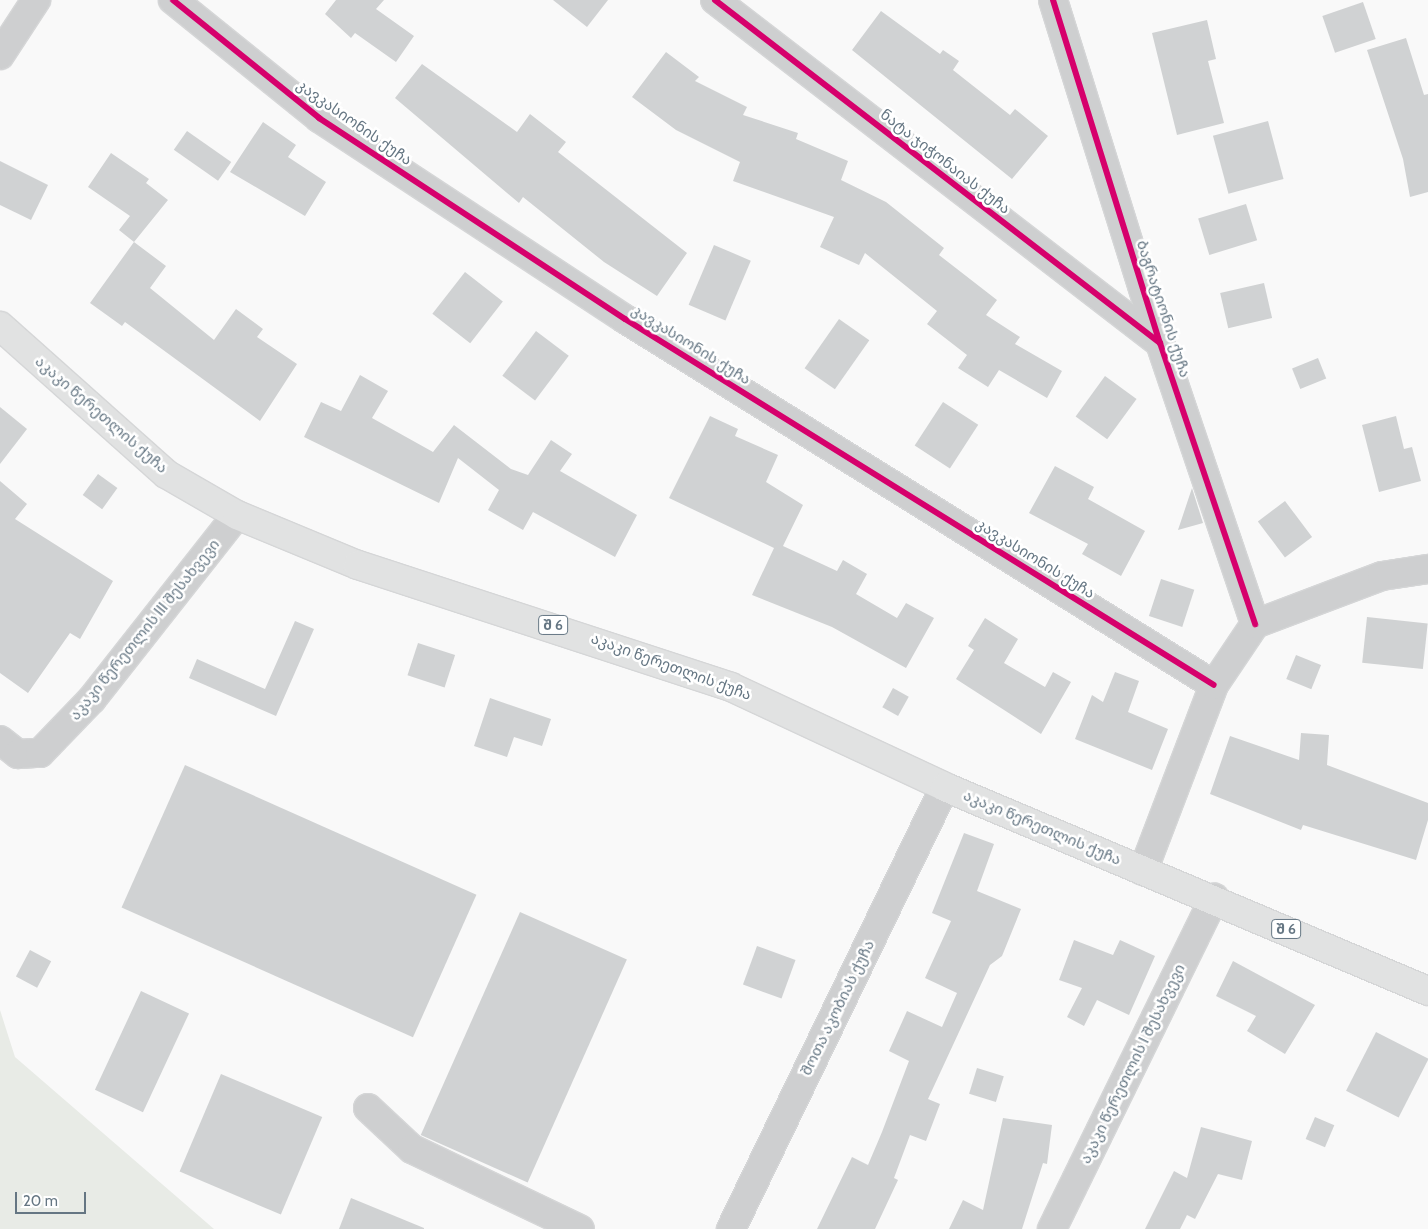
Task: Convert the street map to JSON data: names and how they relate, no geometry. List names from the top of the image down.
{
  "streets": {
    "main road": ["აკაკი წერეთლის ქუჩა", "შ 6"],
    "street": [
      "კავკასიონის ქუჩა",
      "ნატა ჯიჭონაიას ქუჩა",
      "ბაგრატიონის ქუჩა",
      "აკაკი წერეთლის III შესახვევი",
      "შოთა აკობიას ქუჩა",
      "აკაკი წერეთლის I შესახვევი"
    ]
  },
  "crossings": [
    ["ნატა ჯიჭონაიას ქუჩა", "ბაგრატიონის ქუჩა"],
    ["აკაკი წერეთლის ქუჩა", "აკაკი წერეთლის III შესახვევი"],
    ["აკაკი წერეთლის ქუჩა", "შოთა აკობიას ქუჩა"],
    ["აკაკი წერეთლის ქუჩა", "აკაკი წერეთლის I შესახვევი"]
  ],
  "scale_bar": "20 m"
}
